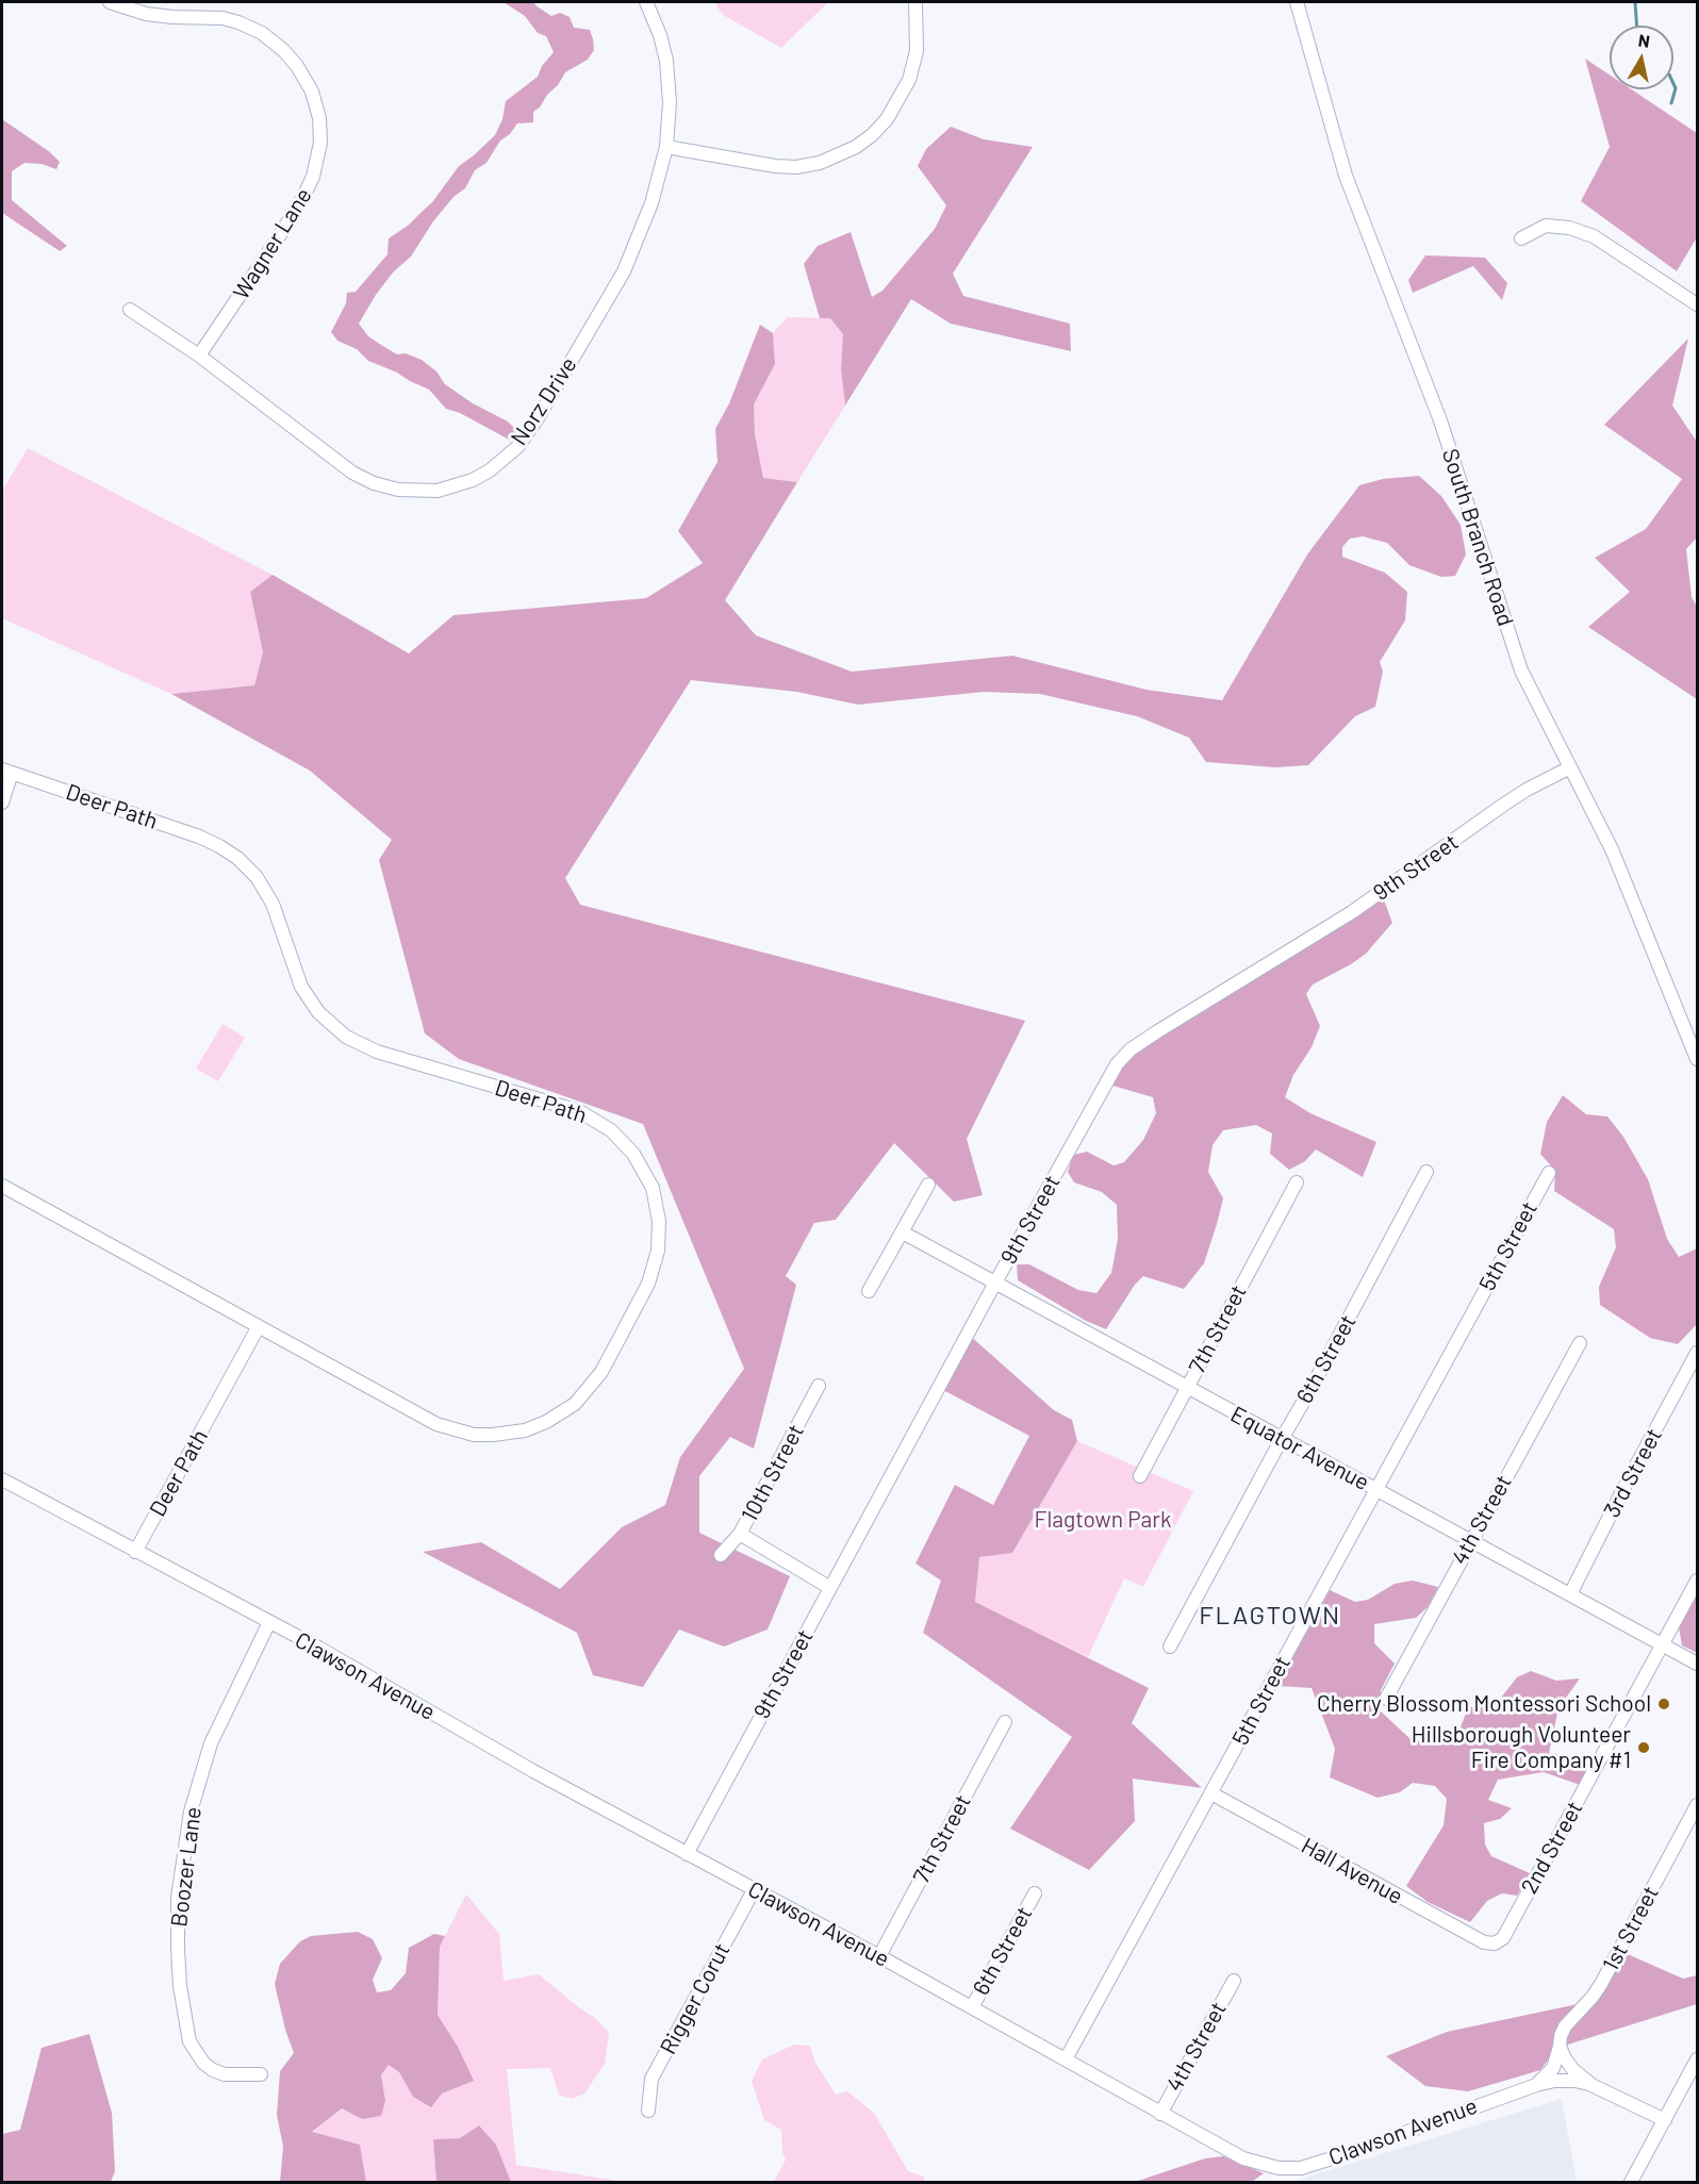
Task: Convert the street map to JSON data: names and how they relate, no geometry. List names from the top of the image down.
{
  "streets": {
    "street": [
      "Wagner Lane",
      "Norz Drive",
      "South Branch Road",
      "Deer Path",
      "9th Street",
      "5th Street",
      "7th Street",
      "6th Street",
      "Equator Avenue",
      "10th Street",
      "3rd Street",
      "4th Street",
      "Clawson Avenue",
      "2nd Street",
      "Boozer Lane",
      "Hall Avenue",
      "1st Street",
      "Rigger Corut"
    ]
  },
  "crossings": [
    ["Wagner Lane", "Norz Drive"],
    ["South Branch Road", "9th Street"],
    ["Deer Path", "Clawson Avenue"],
    ["9th Street", "Equator Avenue"],
    ["9th Street", "Clawson Avenue"],
    ["5th Street", "Equator Avenue"],
    ["5th Street", "Clawson Avenue"],
    ["5th Street", "Hall Avenue"],
    ["7th Street", "Equator Avenue"],
    ["7th Street", "Clawson Avenue"],
    ["6th Street", "Equator Avenue"],
    ["6th Street", "Clawson Avenue"],
    ["Equator Avenue", "3rd Street"],
    ["Equator Avenue", "4th Street"],
    ["Equator Avenue", "2nd Street"],
    ["4th Street", "Clawson Avenue"],
    ["Clawson Avenue", "Boozer Lane"],
    ["Clawson Avenue", "1st Street"],
    ["Clawson Avenue", "Rigger Corut"],
    ["2nd Street", "Hall Avenue"]
  ],
  "districts": ["FLAGTOWN"],
  "parks": ["Flagtown Park"],
  "places": ["Cherry Blossom Montessori School", "Hillsborough Volunteer Fire Company #1"],
  "north": "top"
}
